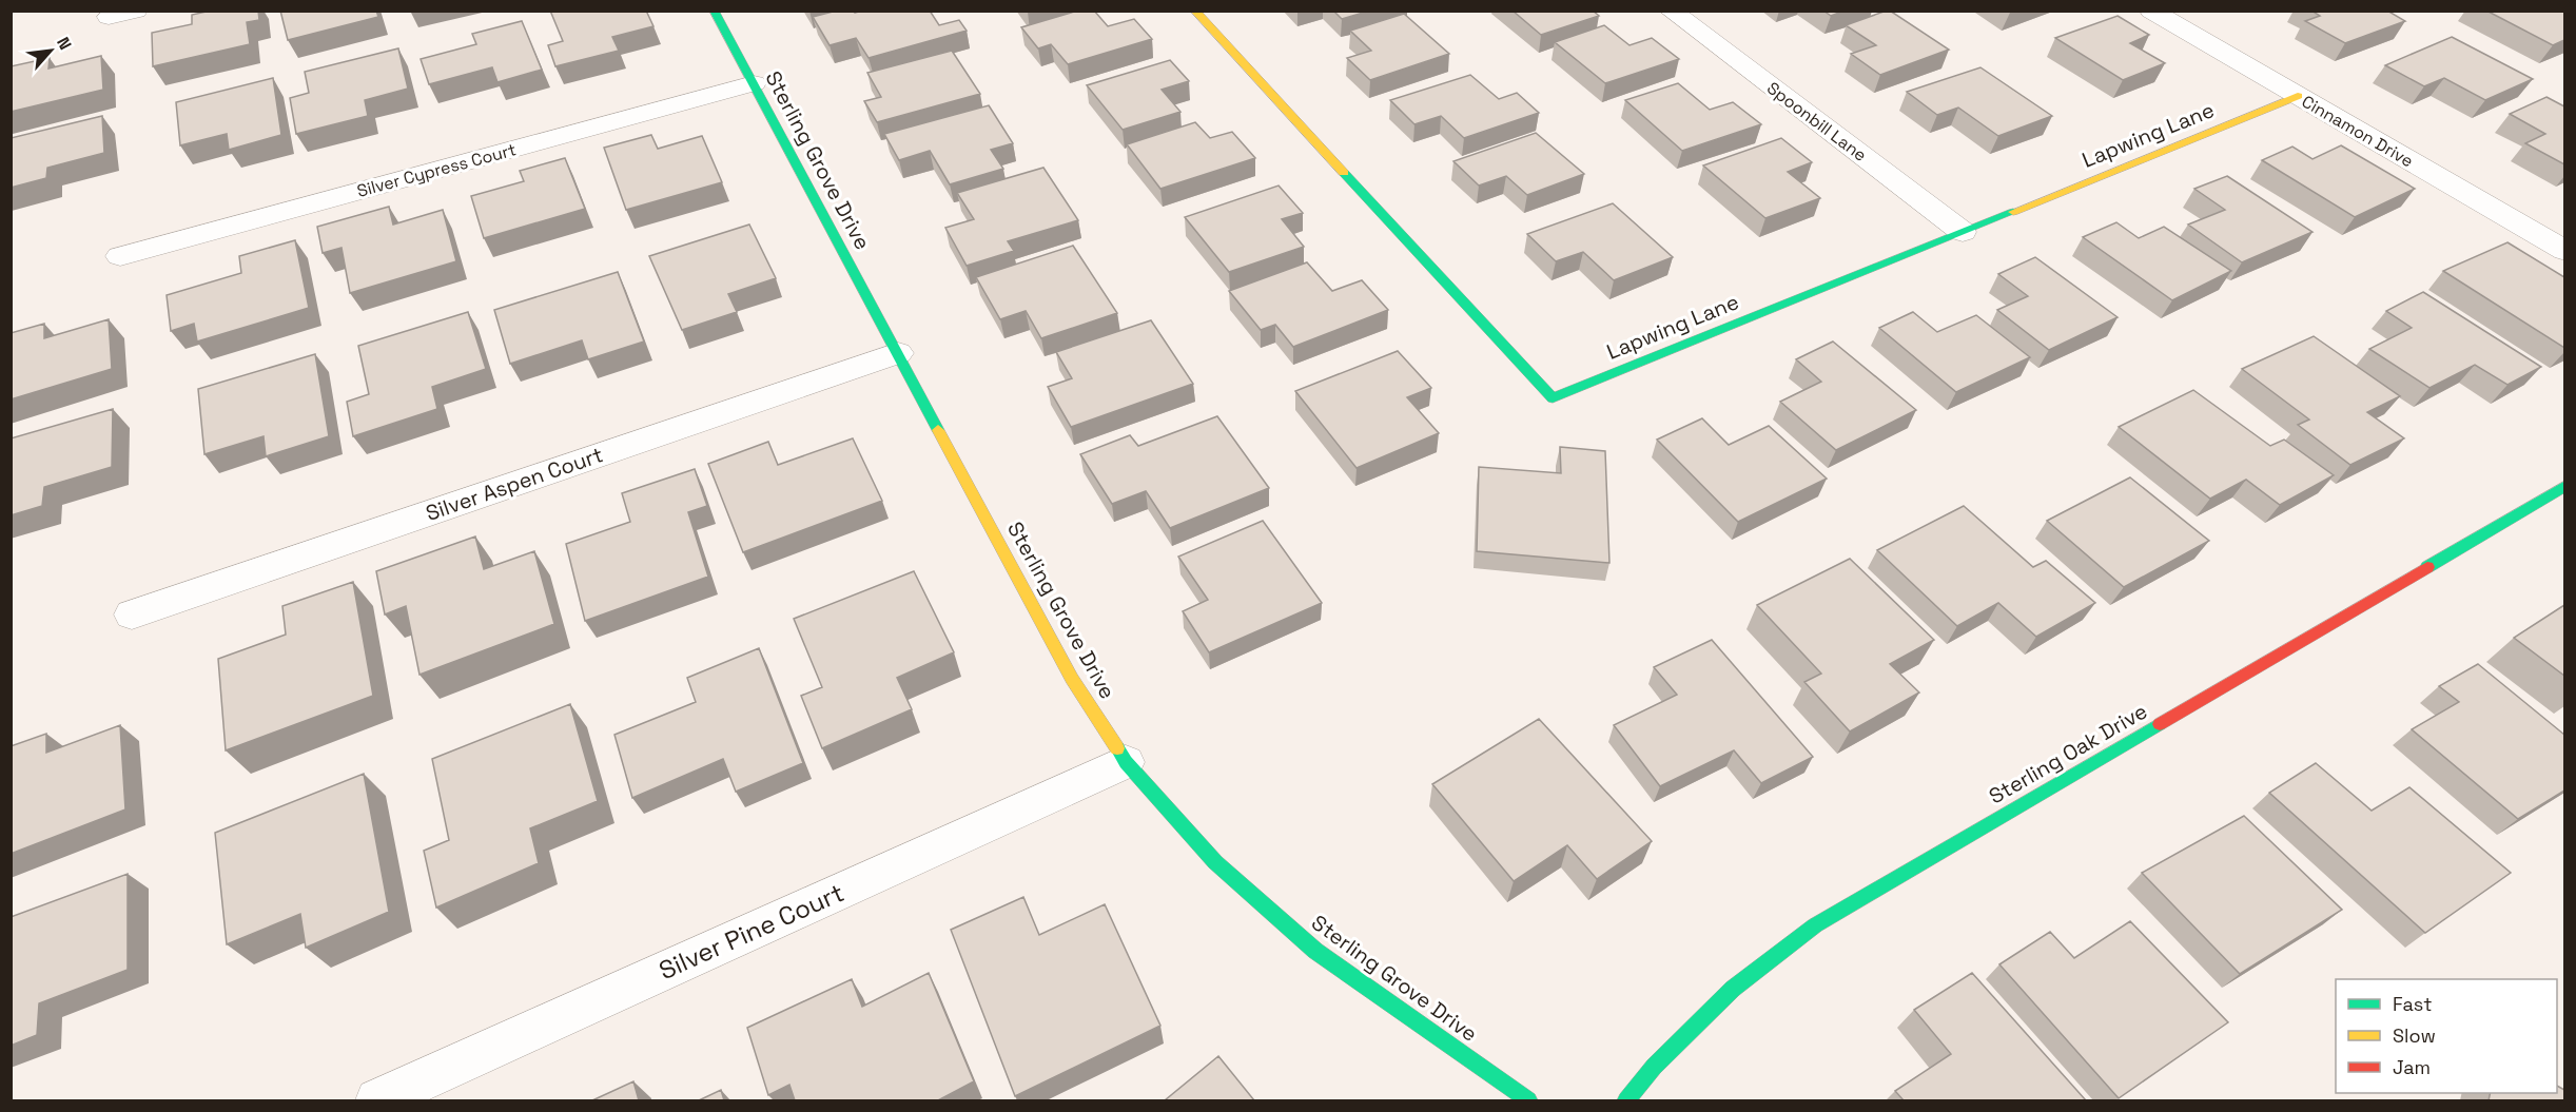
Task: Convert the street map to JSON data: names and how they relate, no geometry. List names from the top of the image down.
{
  "streets": {
    "street": [
      "Spoonbill Lane",
      "Cinnamon Drive",
      "Lapwing Lane",
      "Sterling Grove Drive",
      "Silver Cypress Court",
      "Silver Aspen Court",
      "Sterling Oak Drive",
      "Silver Pine Court"
    ]
  },
  "crossings": [
    ["Spoonbill Lane", "Lapwing Lane"],
    ["Cinnamon Drive", "Lapwing Lane"],
    ["Sterling Grove Drive", "Silver Cypress Court"],
    ["Sterling Grove Drive", "Silver Aspen Court"],
    ["Sterling Grove Drive", "Silver Pine Court"]
  ],
  "legend": ["Fast", "Slow", "Jam"],
  "north": "top right"
}
